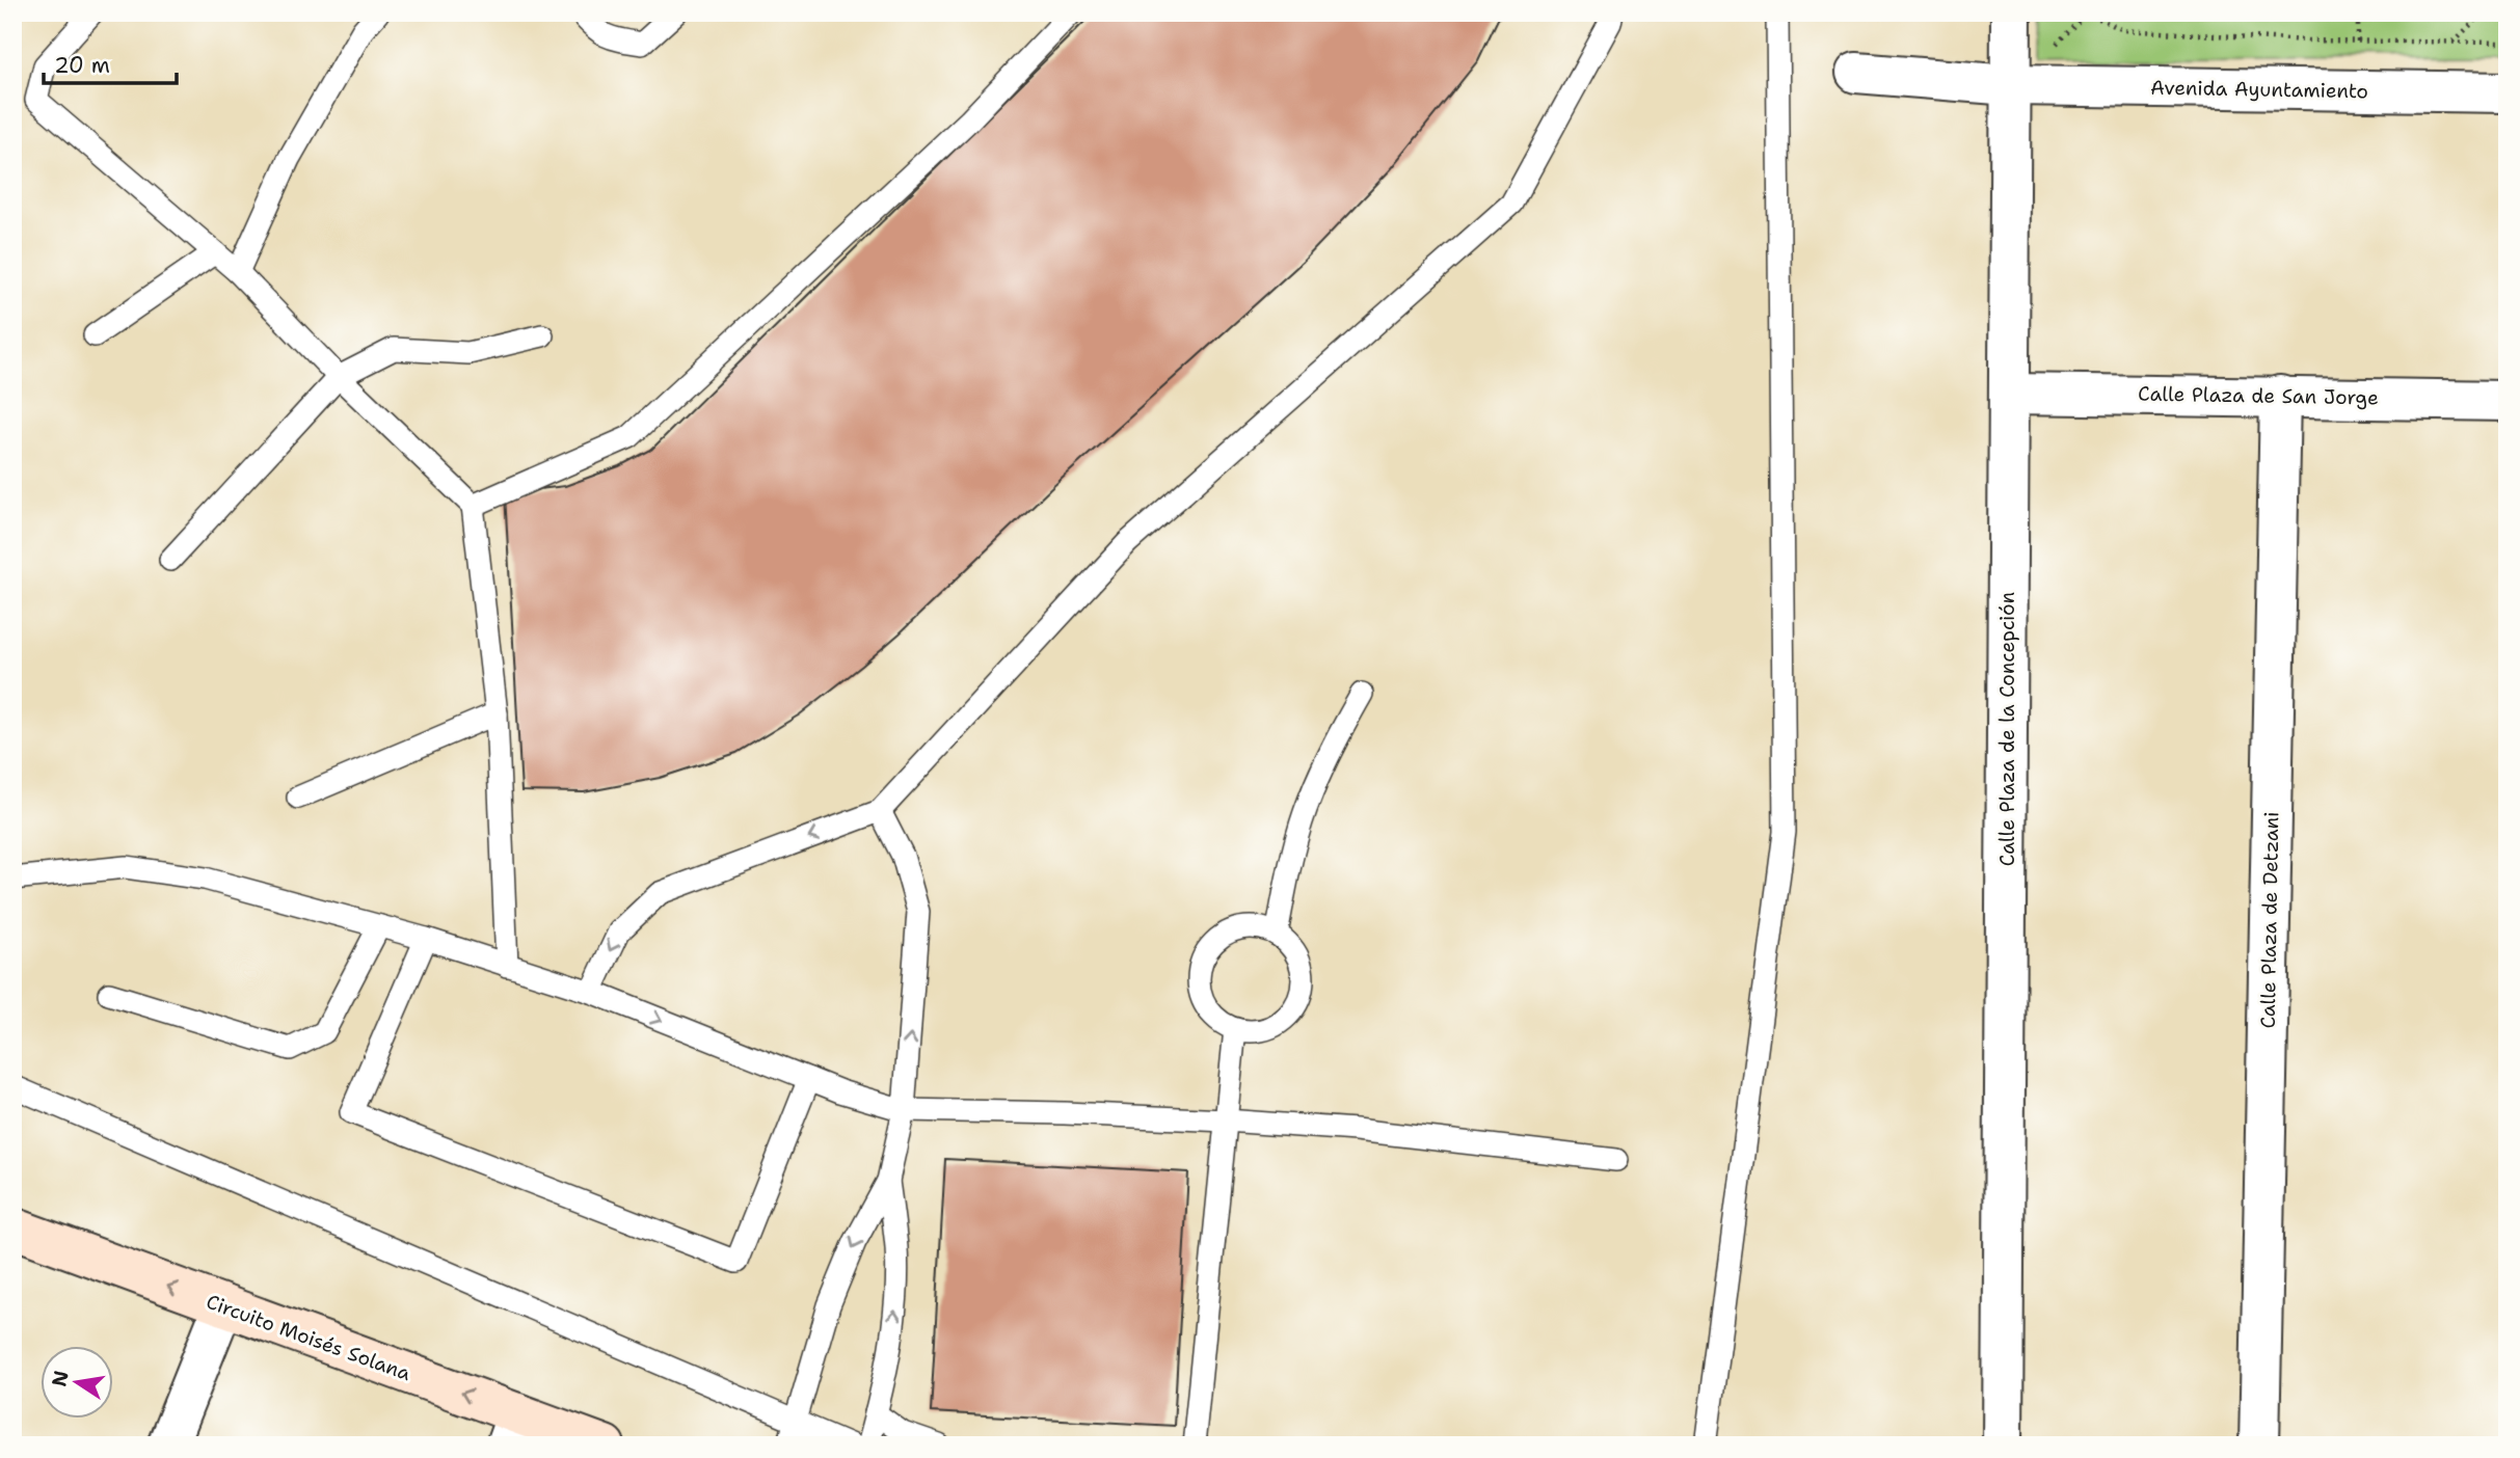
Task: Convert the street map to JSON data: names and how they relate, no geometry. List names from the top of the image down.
{
  "streets": {
    "street": [
      "Avenida Ayuntamiento",
      "Calle Plaza de San Jorge",
      "Calle Plaza de la Concepción",
      "Calle Plaza de Detzani",
      "Circuito Moisés Solana"
    ]
  },
  "crossings": [
    ["Avenida Ayuntamiento", "Calle Plaza de la Concepción"],
    ["Calle Plaza de San Jorge", "Calle Plaza de la Concepción"],
    ["Calle Plaza de San Jorge", "Calle Plaza de Detzani"]
  ],
  "one_way": ["Circuito Moisés Solana"],
  "scale_bar": "20 m",
  "north": "left"
}
